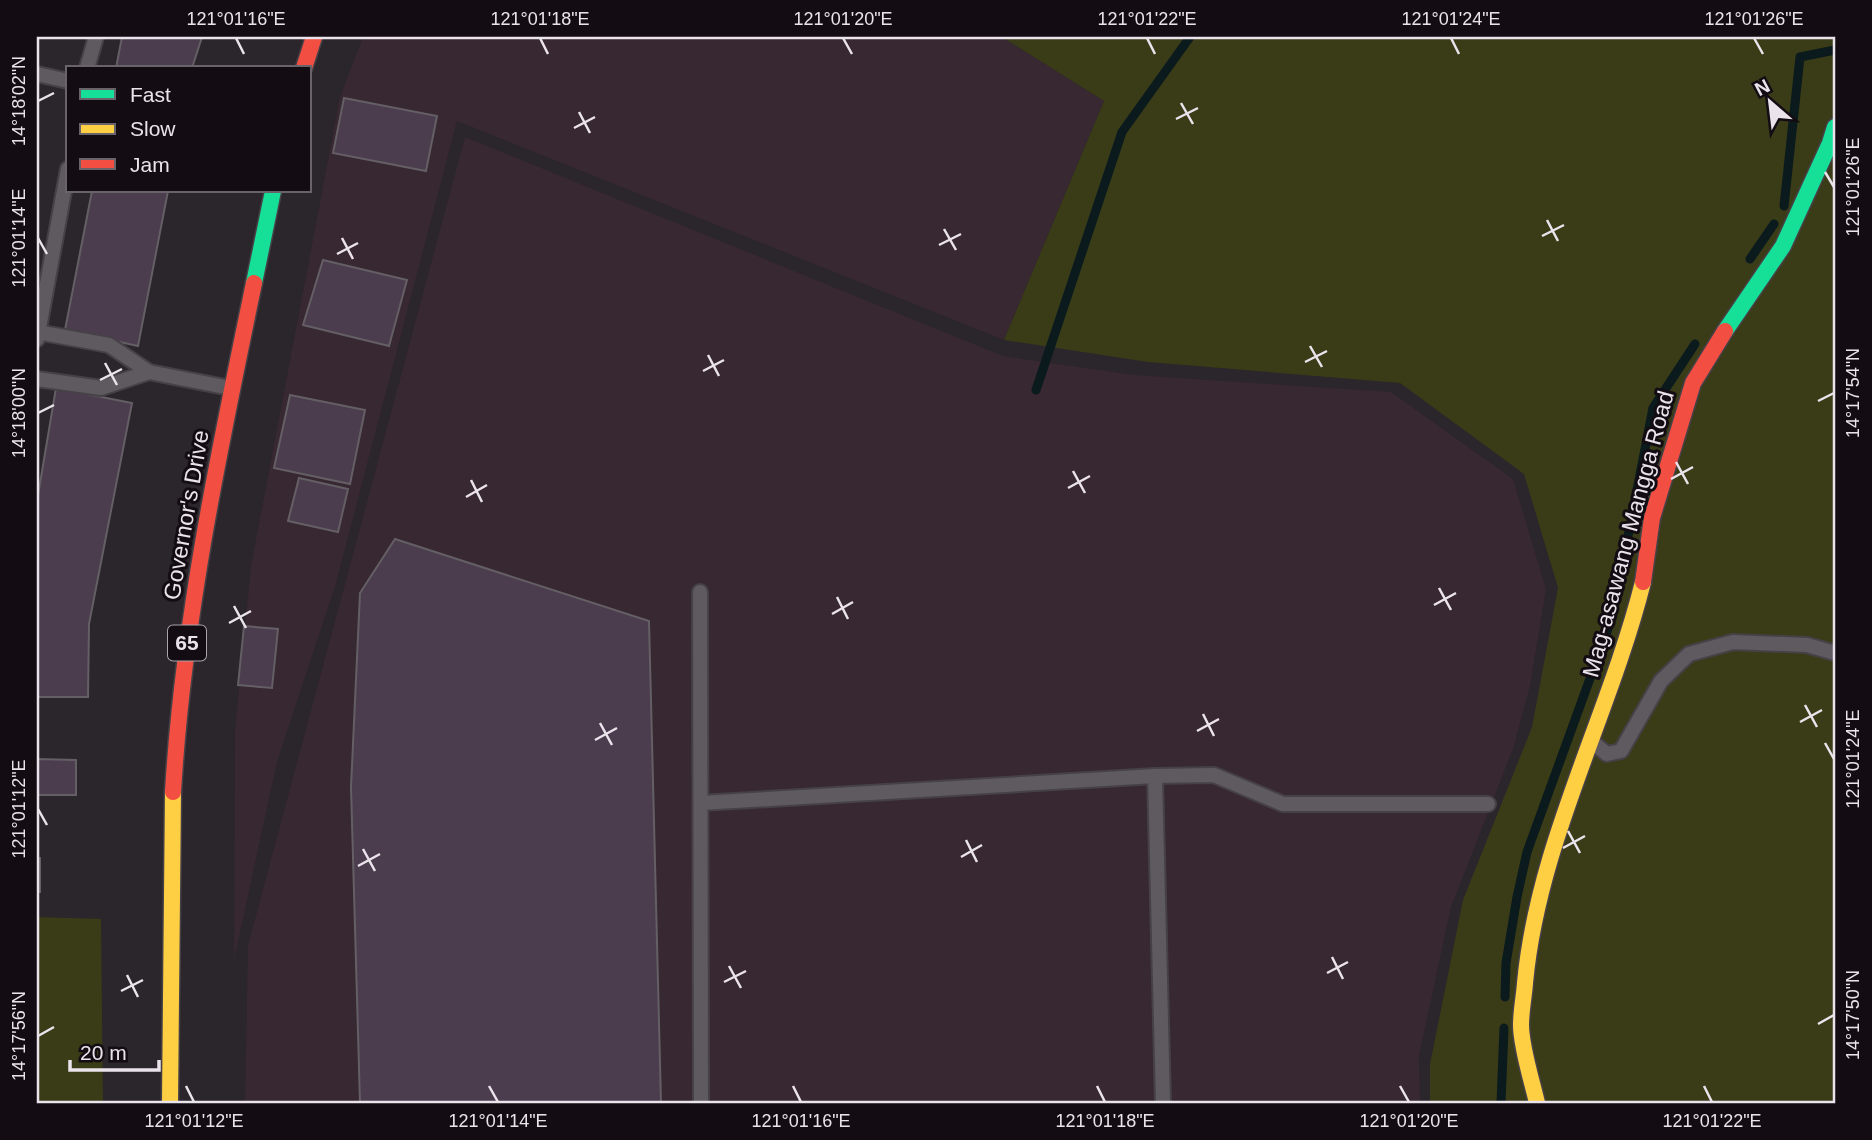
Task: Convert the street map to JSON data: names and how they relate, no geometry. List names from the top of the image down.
{
  "streets": {
    "main road": ["Governor's Drive", "Mag-asawang Mangga Road", "65"]
  },
  "legend": ["Fast", "Slow", "Jam"],
  "scale_bar": "20 m",
  "north": "top left",
  "coordinates": [
    "121°01'16\"E",
    "121°01'18\"E",
    "121°01'20\"E",
    "121°01'22\"E",
    "121°01'24\"E",
    "121°01'26\"E",
    "14°18'02\"N",
    "121°01'14\"E",
    "14°17'54\"N",
    "14°18'00\"N",
    "121°01'12\"E",
    "14°17'50\"N",
    "14°17'56\"N"
  ]
}
